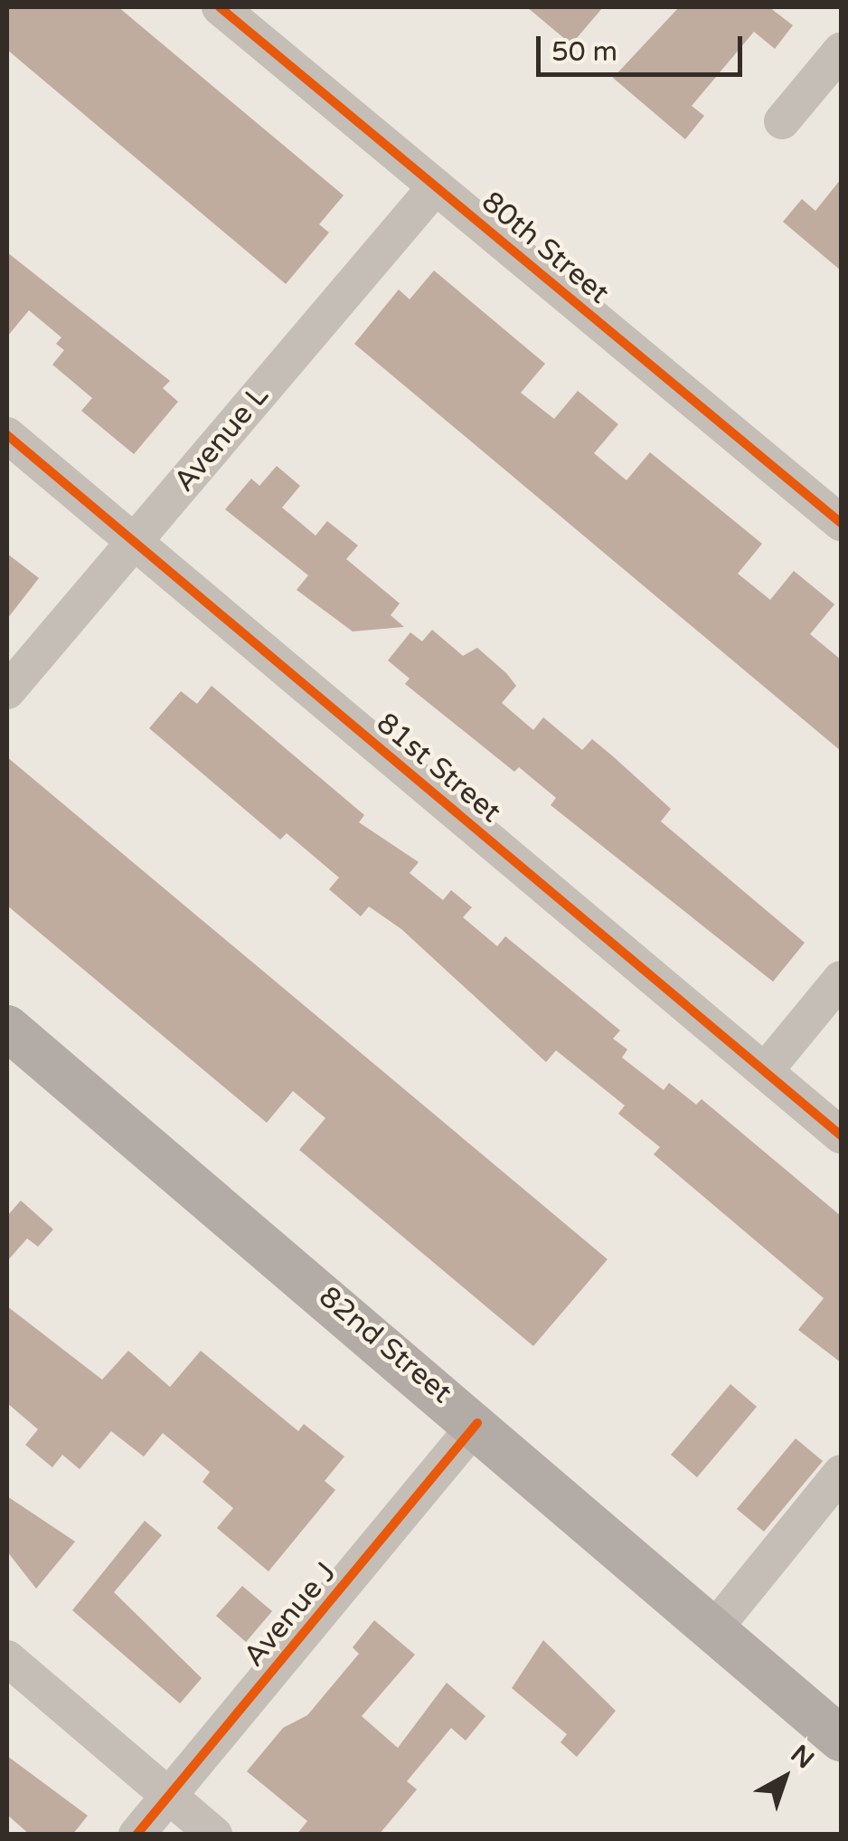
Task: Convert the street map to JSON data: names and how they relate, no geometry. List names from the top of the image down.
{
  "streets": {
    "main road": ["82nd Street"],
    "street": [
      "80th Street",
      "Avenue L",
      "81st Street",
      "Avenue J"
    ]
  },
  "crossings": [
    ["80th Street", "Avenue L"],
    ["Avenue L", "81st Street"],
    ["82nd Street", "Avenue J"]
  ],
  "scale_bar": "50 m",
  "north": "top right"
}
